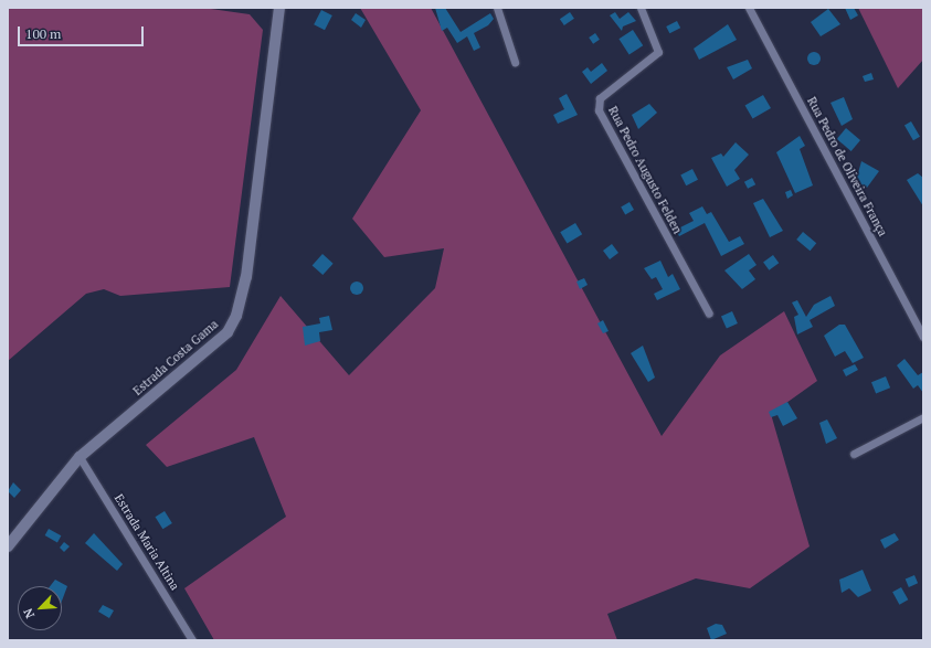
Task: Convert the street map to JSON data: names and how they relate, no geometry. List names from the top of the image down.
{
  "streets": {
    "main road": ["Estrada Costa Gama"],
    "street": ["Rua Pedro de Oliveira França", "Rua Pedro Augusto Felden", "Estrada Maria Altina"]
  },
  "crossings": [
    ["Estrada Costa Gama", "Estrada Maria Altina"]
  ],
  "scale_bar": "100 m",
  "north": "bottom left"
}
